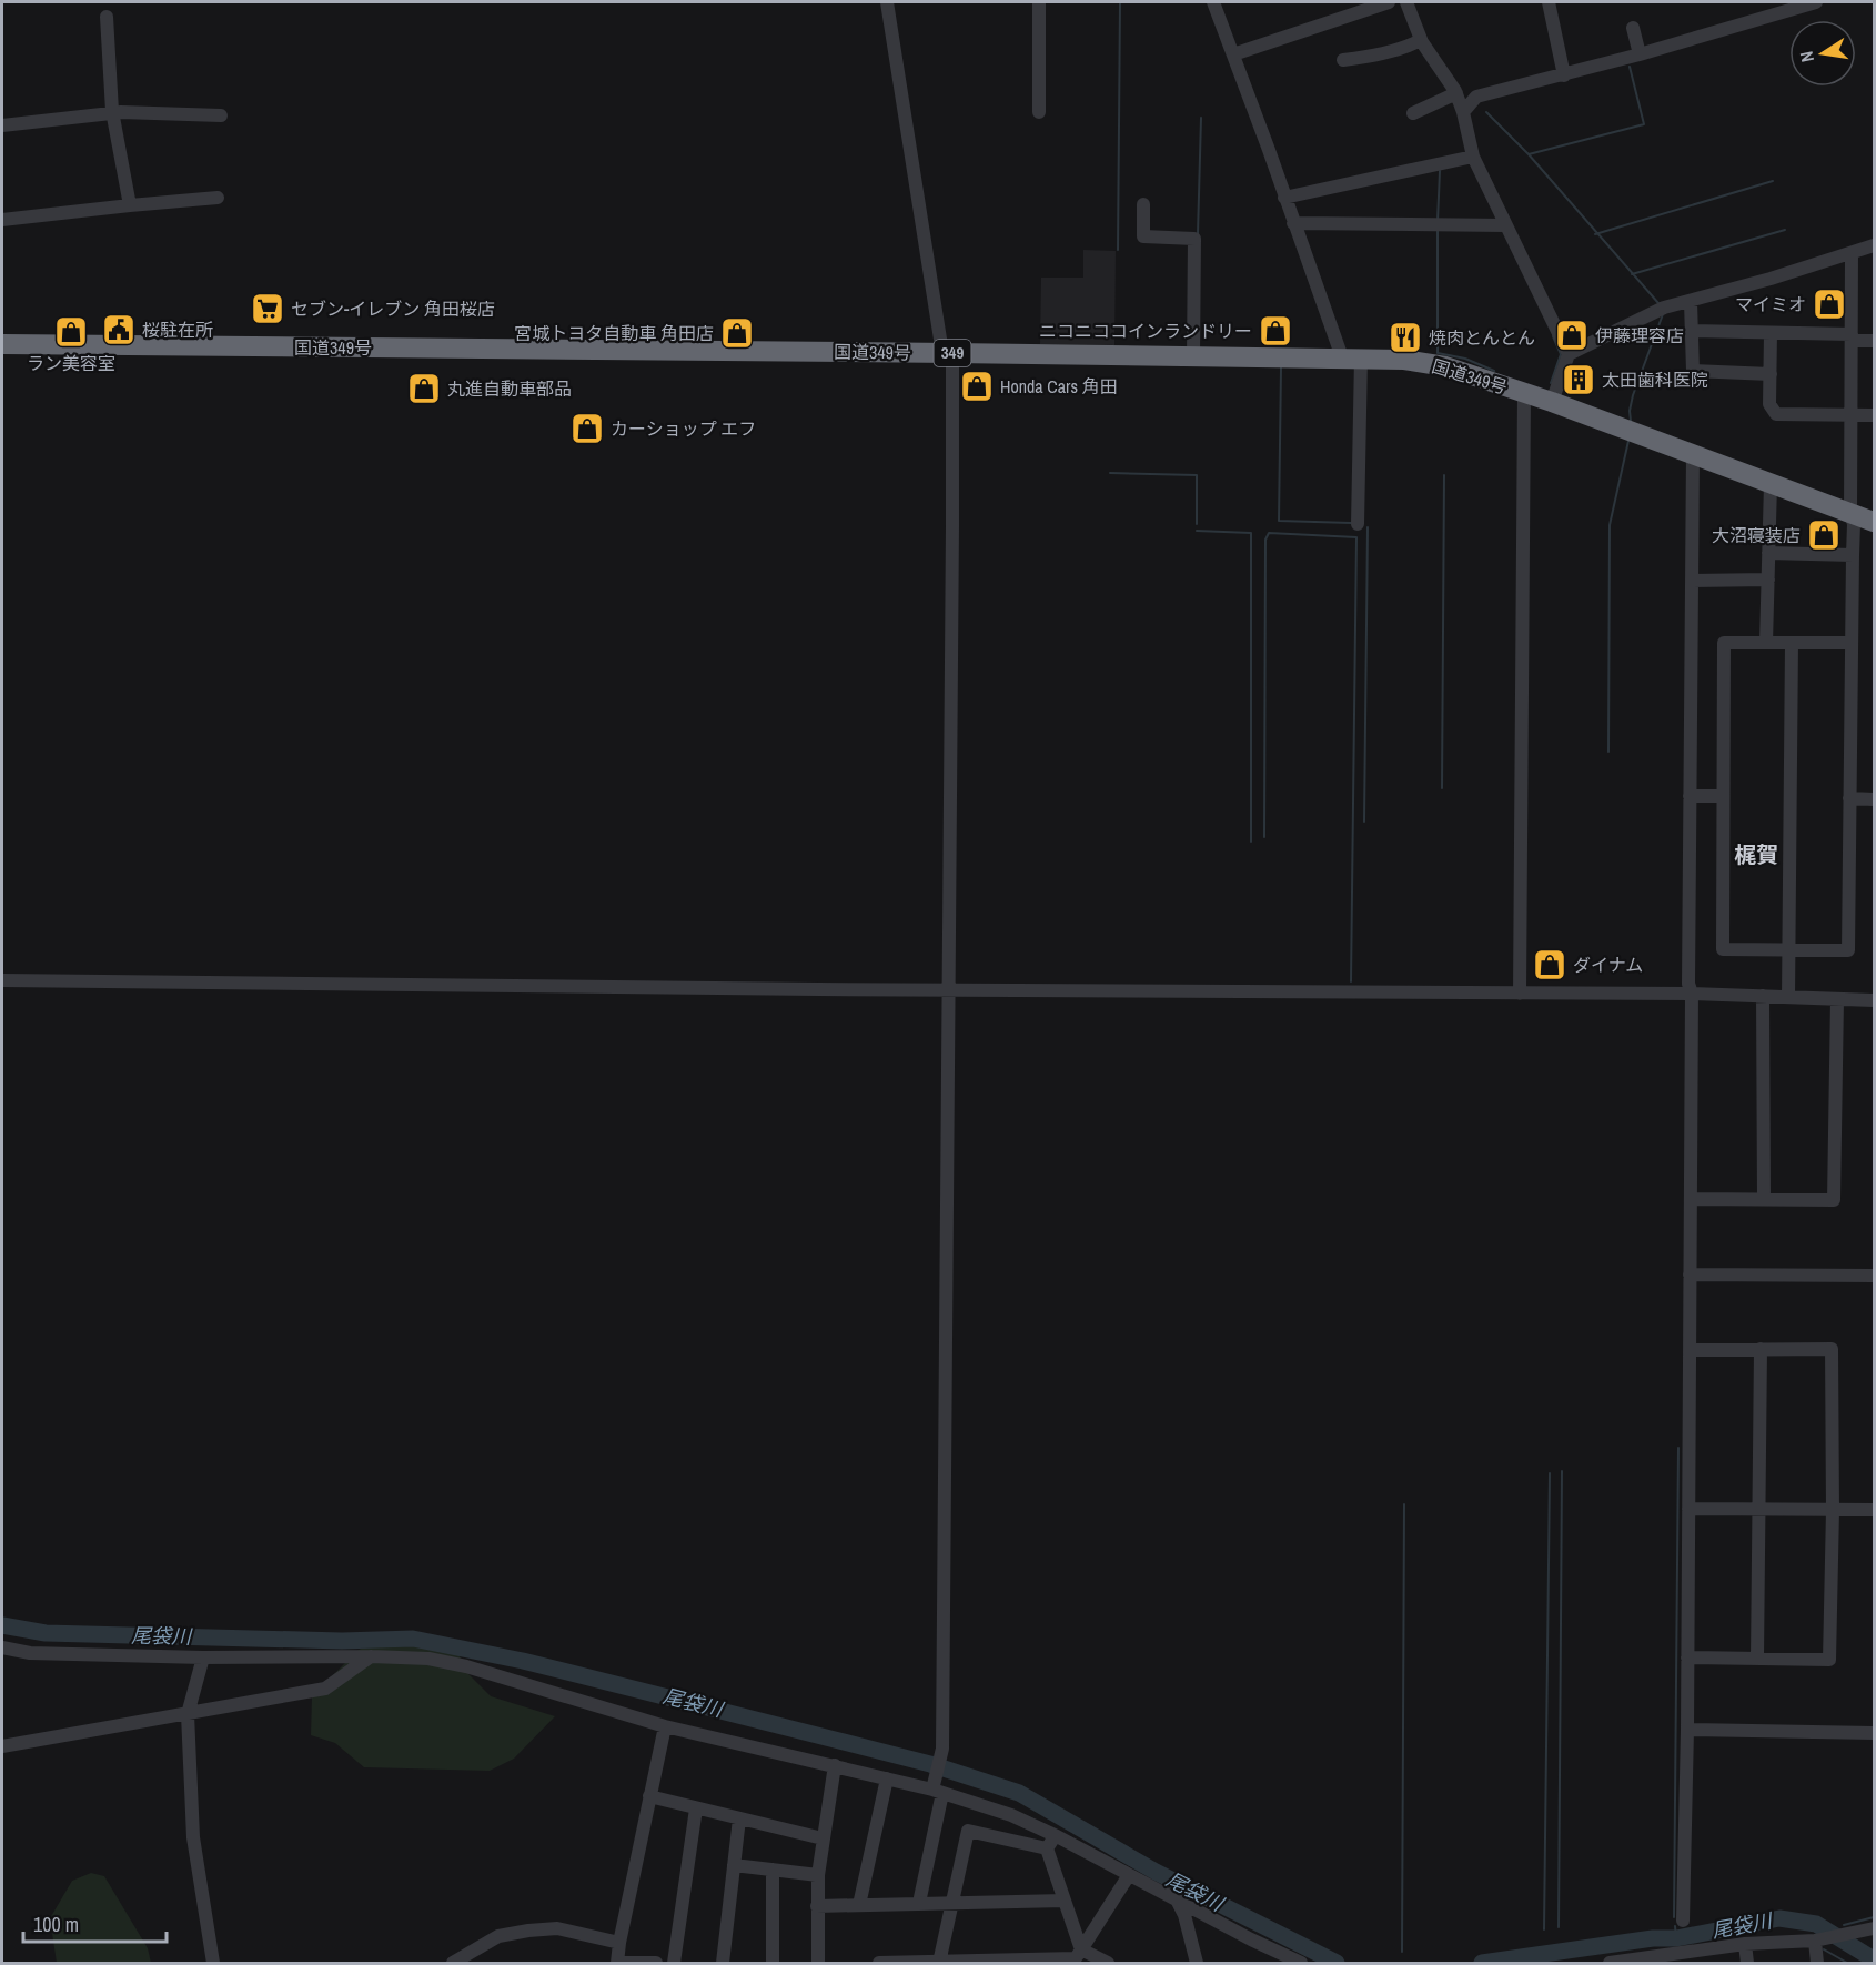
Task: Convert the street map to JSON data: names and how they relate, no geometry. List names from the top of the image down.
{
  "streets": {
    "highway": ["国道349号", "349"]
  },
  "districts": ["梶賀"],
  "water": ["尾袋川"],
  "places": {
    "shop": [
      "マイミオ",
      "ニコニココインランドリー",
      "ラン美容室",
      "宮城トヨタ自動車 角田店",
      "伊藤理容店",
      "Honda Cars 角田",
      "丸進自動車部品",
      "カーショップ エフ",
      "大沼寝装店",
      "ダイナム"
    ],
    "supermarket": ["セブン-イレブン 角田桜店"],
    "public building": ["桜駐在所"],
    "restaurant": ["焼肉とんとん"],
    "building": ["太田歯科医院"]
  },
  "scale_bar": "100 m",
  "north": "left"
}
